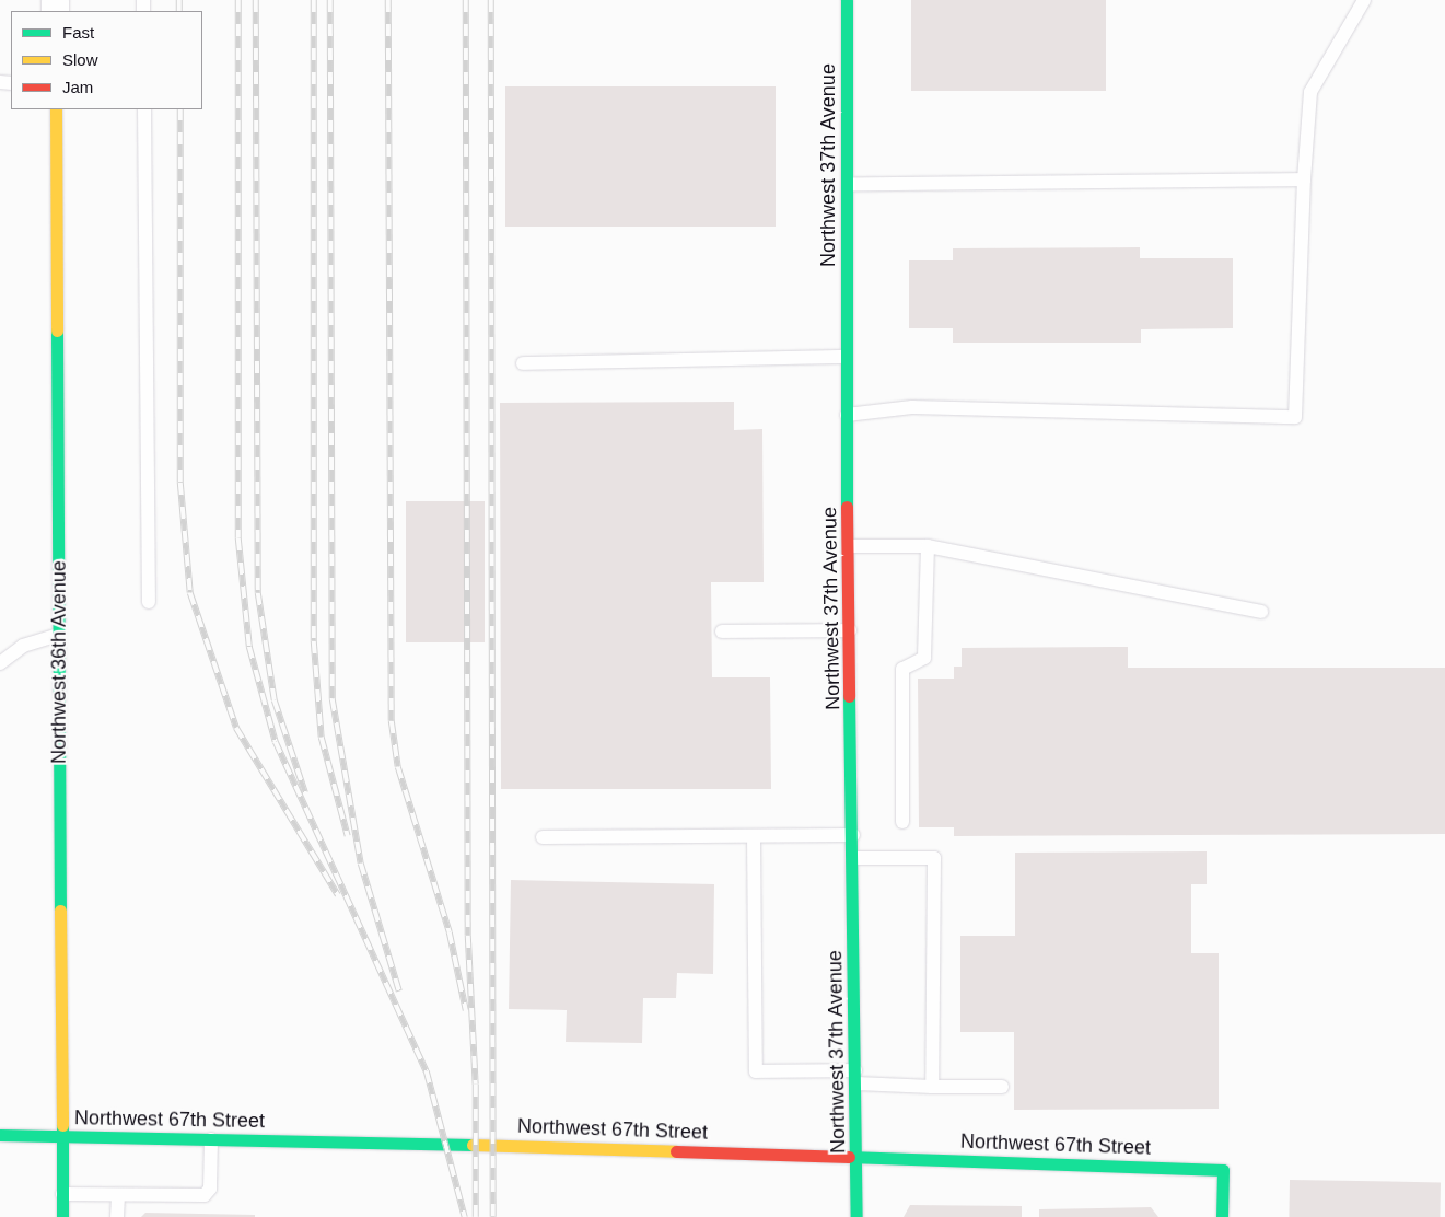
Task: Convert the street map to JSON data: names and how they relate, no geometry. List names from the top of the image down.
{
  "streets": {
    "street": ["Northwest 37th Avenue", "Northwest 36th Avenue", "Northwest 67th Street"]
  },
  "crossings": [
    ["Northwest 37th Avenue", "Northwest 67th Street"],
    ["Northwest 36th Avenue", "Northwest 67th Street"]
  ],
  "legend": ["Fast", "Slow", "Jam"]
}
